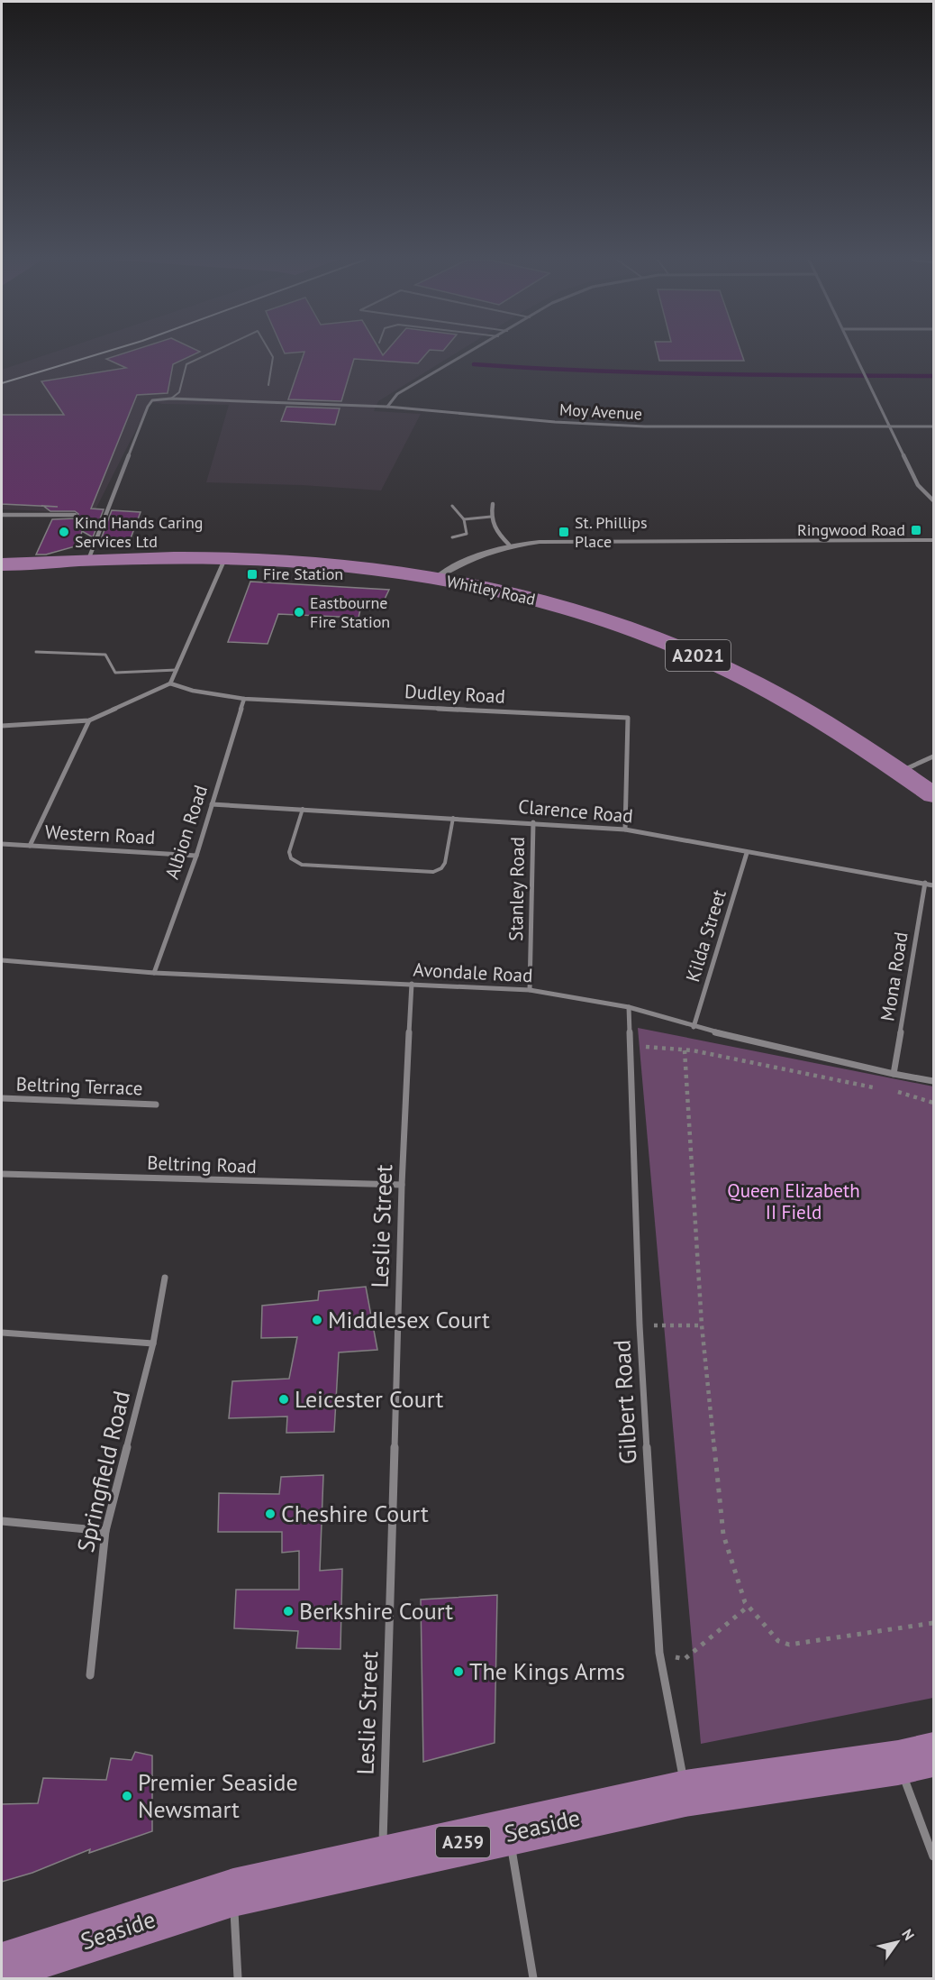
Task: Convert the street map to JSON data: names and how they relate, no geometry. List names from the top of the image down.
{
  "streets": {
    "main road": [
      "Whitley Road",
      "A2021",
      "Seaside",
      "A259"
    ],
    "street": [
      "Moy Avenue",
      "Dudley Road",
      "Clarence Road",
      "Albion Road",
      "Western Road",
      "Stanley Road",
      "Kilda Street",
      "Avondale Road",
      "Mona Road",
      "Beltring Terrace",
      "Beltring Road",
      "Leslie Street",
      "Gilbert Road",
      "Springfield Road"
    ]
  },
  "crossings": [
    ["Dudley Road", "Clarence Road"],
    ["Dudley Road", "Albion Road"],
    ["Clarence Road", "Albion Road"],
    ["Clarence Road", "Stanley Road"],
    ["Clarence Road", "Kilda Street"],
    ["Clarence Road", "Mona Road"],
    ["Albion Road", "Western Road"],
    ["Albion Road", "Avondale Road"],
    ["Stanley Road", "Avondale Road"],
    ["Kilda Street", "Avondale Road"],
    ["Avondale Road", "Mona Road"],
    ["Avondale Road", "Leslie Street"],
    ["Avondale Road", "Gilbert Road"],
    ["Beltring Road", "Leslie Street"],
    ["Leslie Street", "Seaside"],
    ["Gilbert Road", "Seaside"]
  ],
  "parks": ["Queen Elizabeth II Field"],
  "places": {
    "transit": ["Ringwood Road", "St. Phillips Place", "Fire Station"],
    "other": [
      "Kind Hands Caring Services Ltd",
      "Eastbourne Fire Station",
      "Middlesex Court",
      "Leicester Court",
      "Cheshire Court",
      "Berkshire Court",
      "The Kings Arms",
      "Premier Seaside Newsmart"
    ]
  },
  "north": "top right"
}
